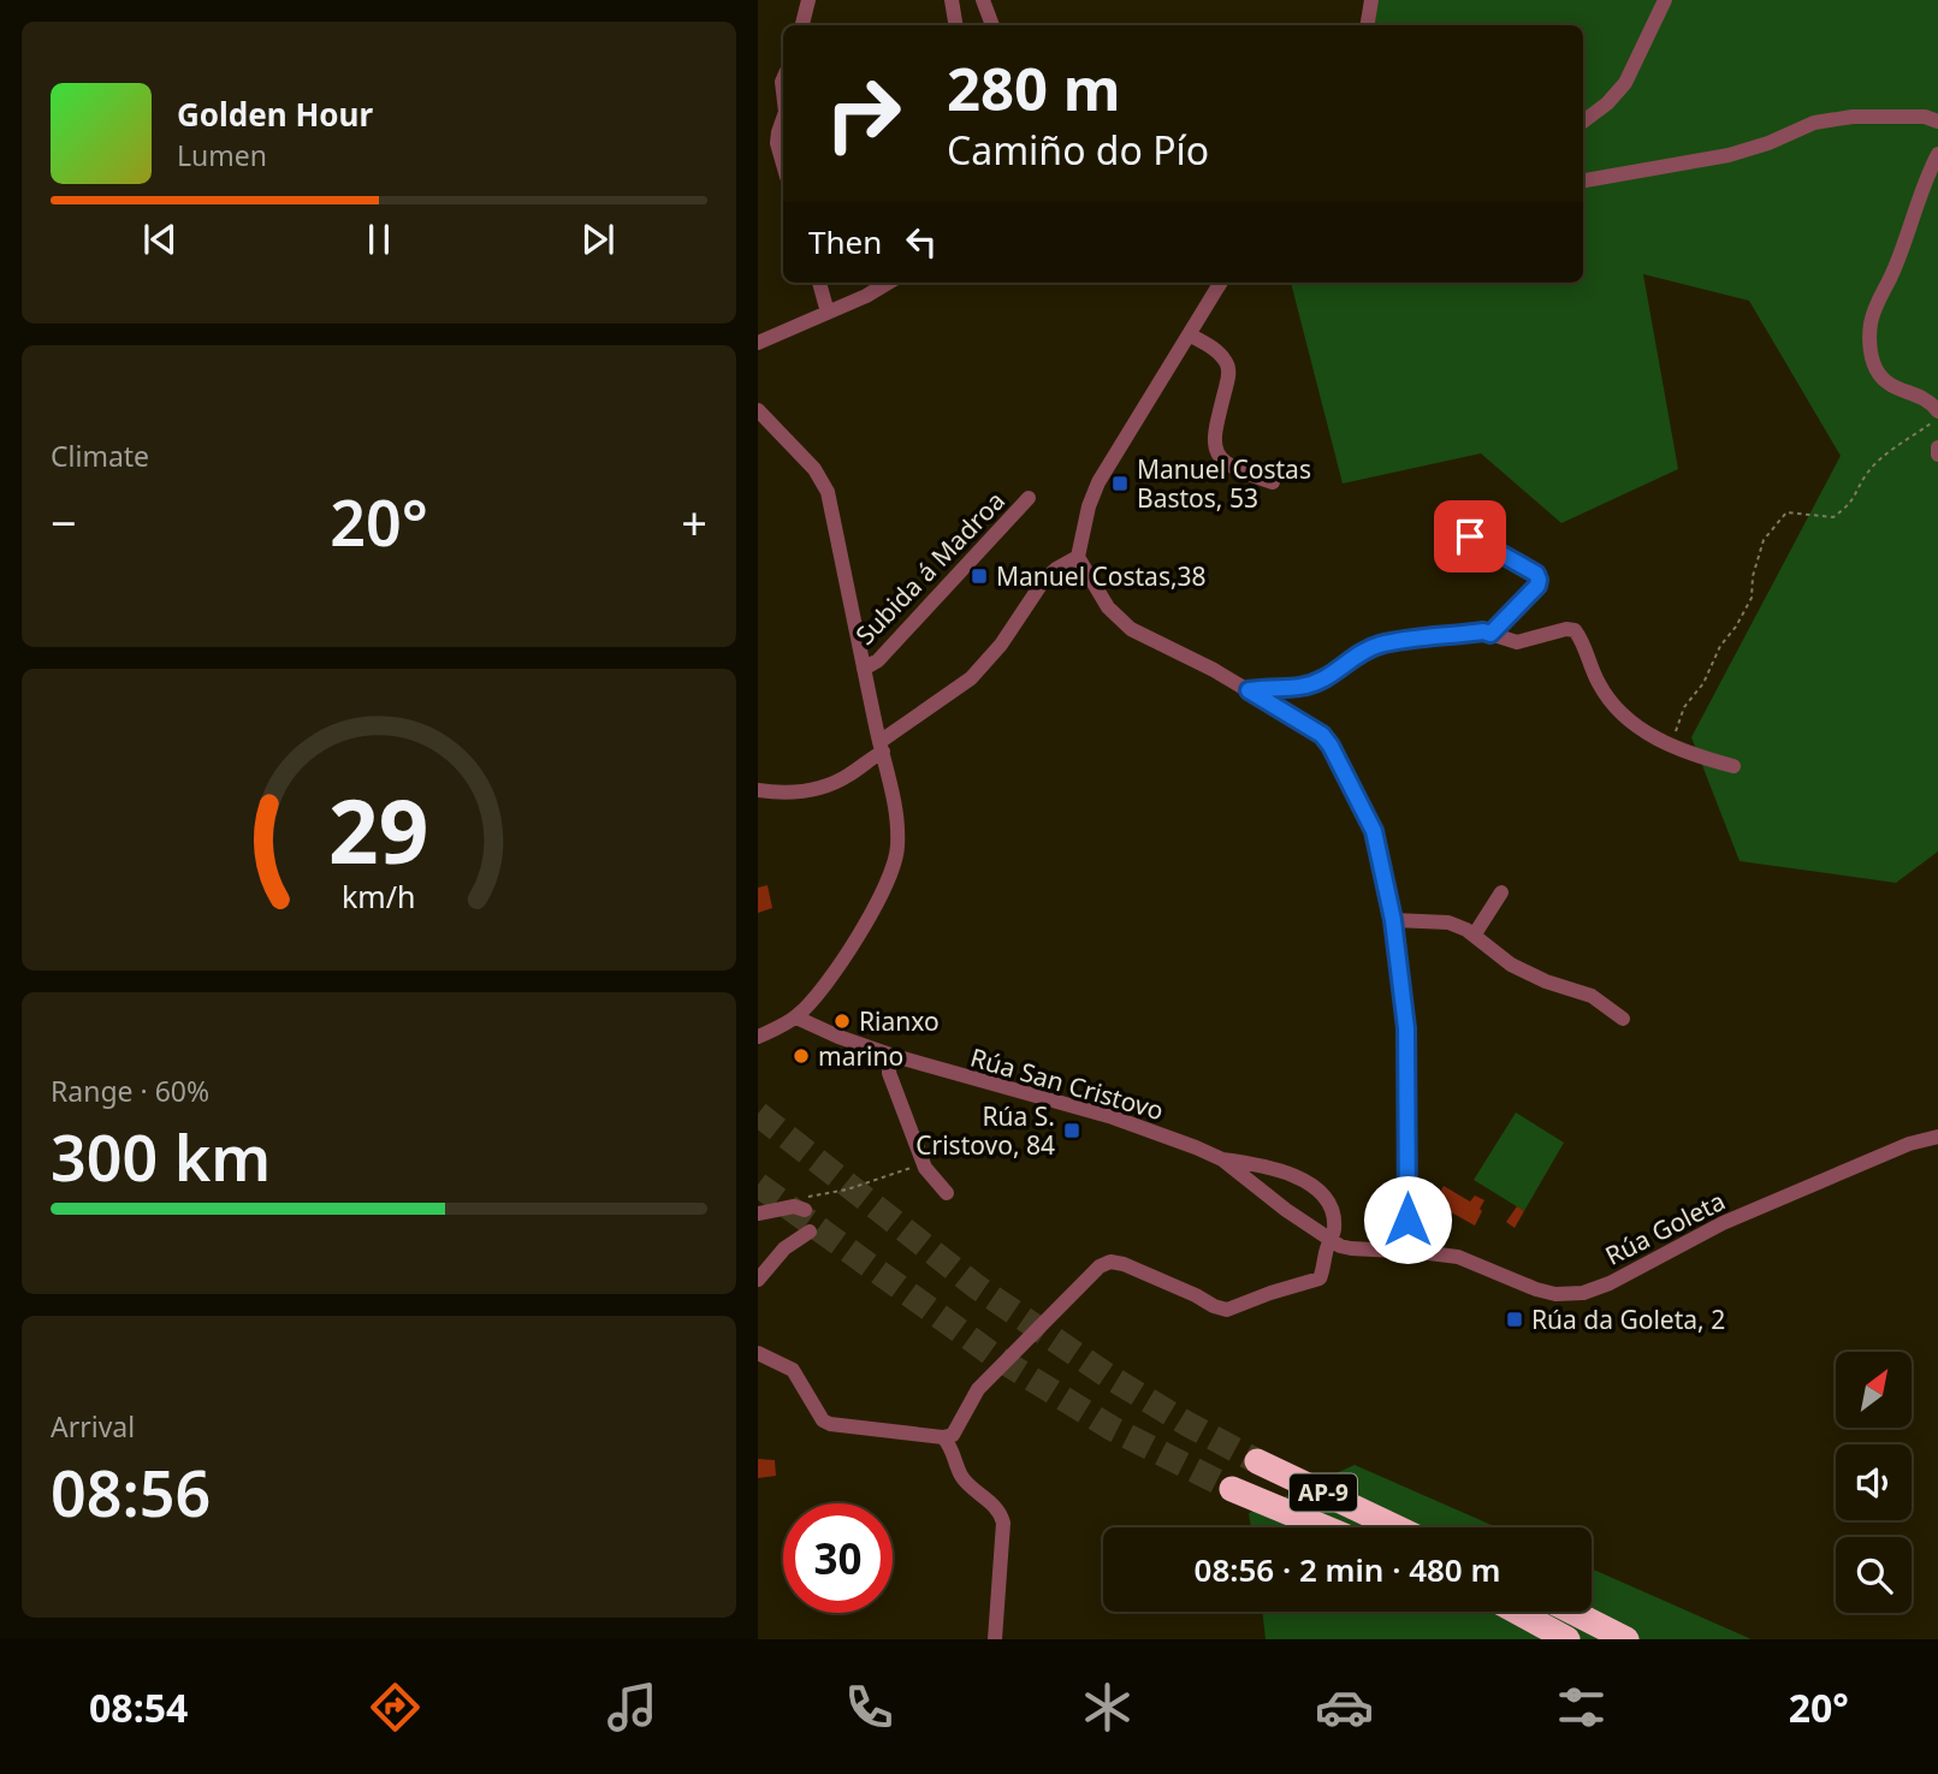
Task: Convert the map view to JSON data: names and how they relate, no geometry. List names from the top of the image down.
{
  "streets": {
    "highway": ["AP-9"],
    "street": ["Subida á Madroa", "Rúa San Cristovo", "Rúa Goleta"]
  },
  "crossings": [
    ["Subida á Madroa", "Rúa San Cristovo"],
    ["Rúa San Cristovo", "Rúa Goleta"]
  ],
  "places": {
    "transit": [
      "Manuel Costas Bastos, 53",
      "Manuel Costas,38",
      "Rúa S. Cristovo, 84",
      "Rúa da Goleta, 2"
    ],
    "other": ["Rianxo", "marino"]
  },
  "north": "top right",
  "page": {
    "turn": ["280 m", "Camiño do Pío"],
    "song": ["Golden Hour", "Lumen"],
    "then": "Then",
    "tile": [
      "Climate",
      ["Range · 60%", "300 km"],
      ["Arrival", "08:56"]
    ],
    "heat": ["−", "20°", "+"],
    "limit": "30",
    "trip": "08:56 · 2 min · 480 m",
    "tabs": ["08:54", "20°"],
    "gauge": ["29", "km/h"]
  }
}
